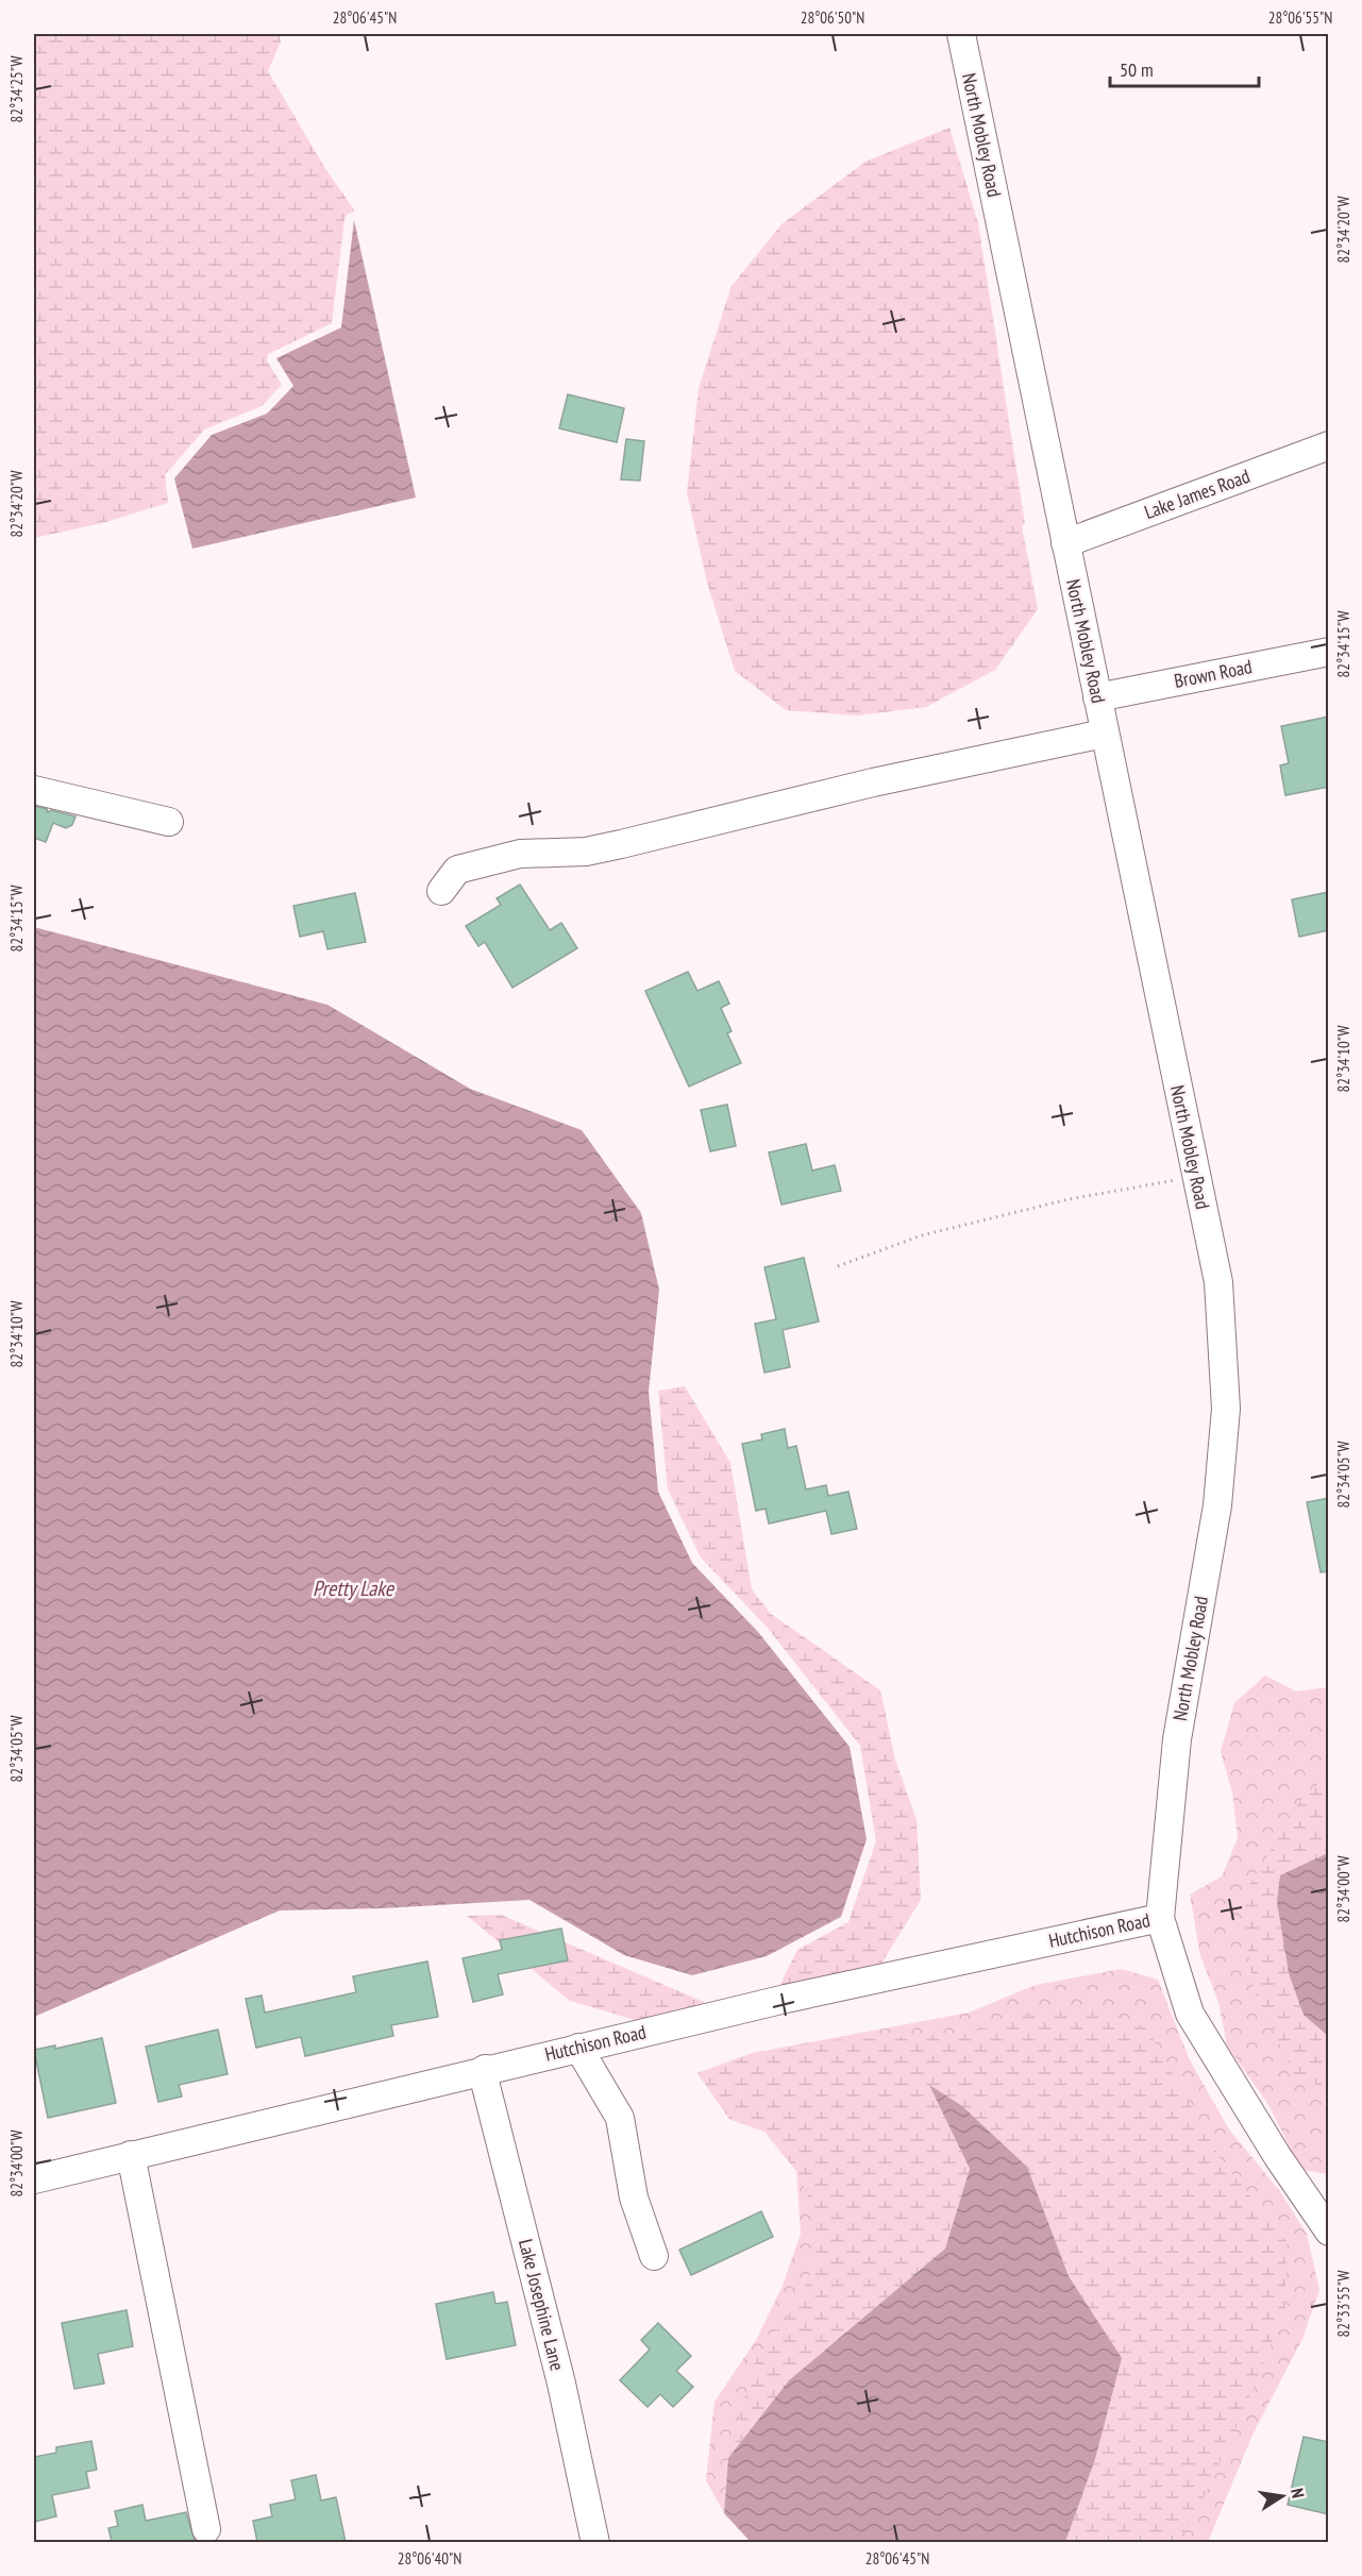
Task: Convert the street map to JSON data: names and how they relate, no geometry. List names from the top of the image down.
{
  "streets": {
    "street": [
      "North Mobley Road",
      "Lake James Road",
      "Brown Road",
      "Hutchison Road",
      "Lake Josephine Lane"
    ]
  },
  "crossings": [
    ["North Mobley Road", "Lake James Road"],
    ["North Mobley Road", "Brown Road"],
    ["North Mobley Road", "Hutchison Road"],
    ["Hutchison Road", "Lake Josephine Lane"]
  ],
  "water": ["Pretty Lake"],
  "scale_bar": "50 m",
  "north": "right",
  "coordinates": [
    "28°06'45\"N",
    "28°06'50\"N",
    "28°06'55\"N",
    "82°34'25\"W",
    "82°34'20\"W",
    "82°34'15\"W",
    "82°34'10\"W",
    "82°34'05\"W",
    "82°34'00\"W",
    "82°33'55\"W",
    "28°06'40\"N"
  ]
}
